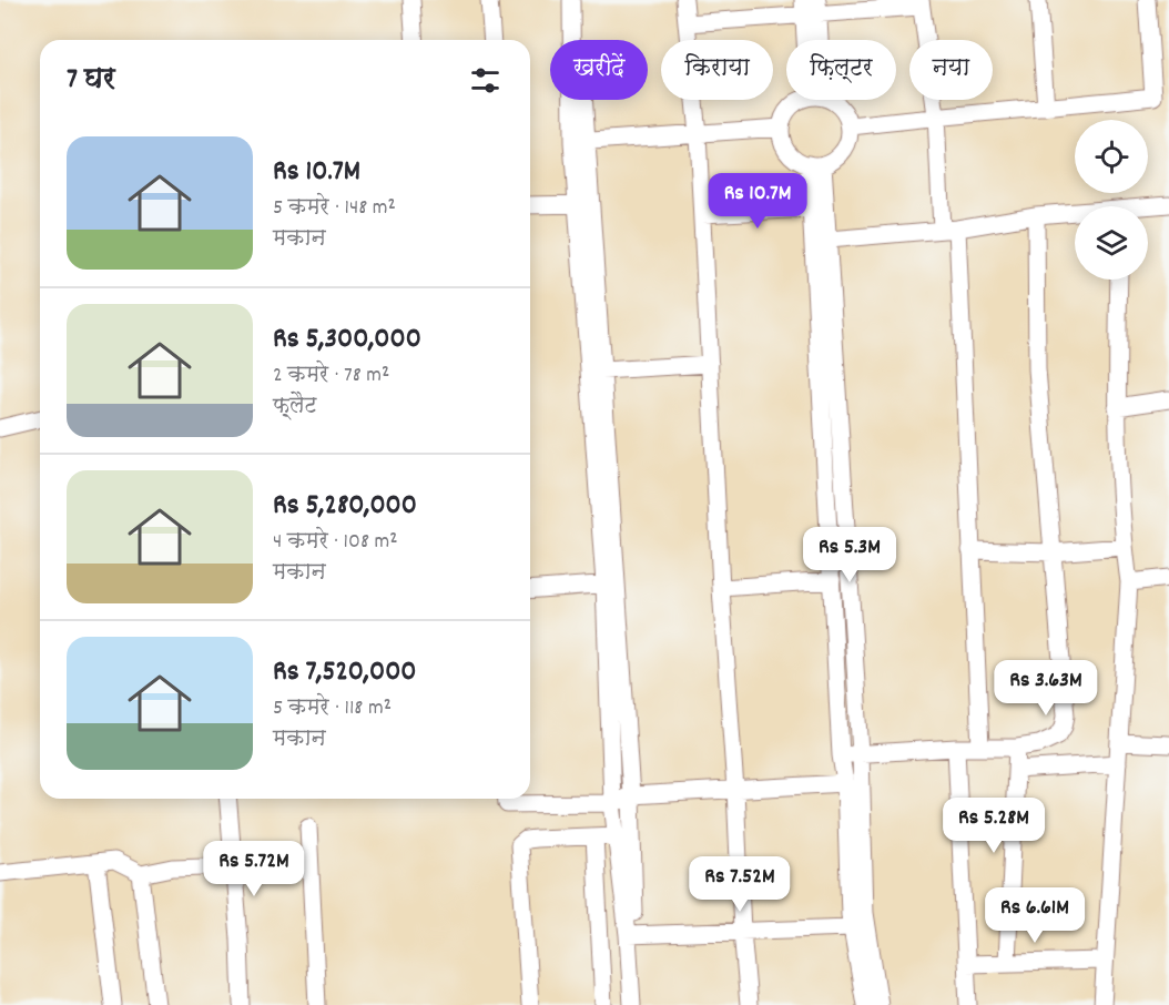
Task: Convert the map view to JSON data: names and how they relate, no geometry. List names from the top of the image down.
{
  "page": {
    "chip": [
      "खरीदें",
      "किराया",
      "फ़िल्टर",
      "नया"
    ],
    "heading": "7 घर",
    "list": [
      {
        "name": "Rs 10.7M",
        "note": "5 कमरे · 148 m² · मकान"
      },
      {
        "name": "Rs 5,300,000",
        "note": "2 कमरे · 78 m² · फ़्लैट"
      },
      {
        "name": "Rs 5,280,000",
        "note": "4 कमरे · 108 m² · मकान"
      },
      {
        "name": "Rs 7,520,000",
        "note": "5 कमरे · 118 m² · मकान"
      }
    ],
    "price": [
      "Rs 10.7M",
      "Rs 5.3M",
      "Rs 3.63M",
      "Rs 5.28M",
      "Rs 5.72M",
      "Rs 7.52M",
      "Rs 6.61M"
    ]
  }
}
